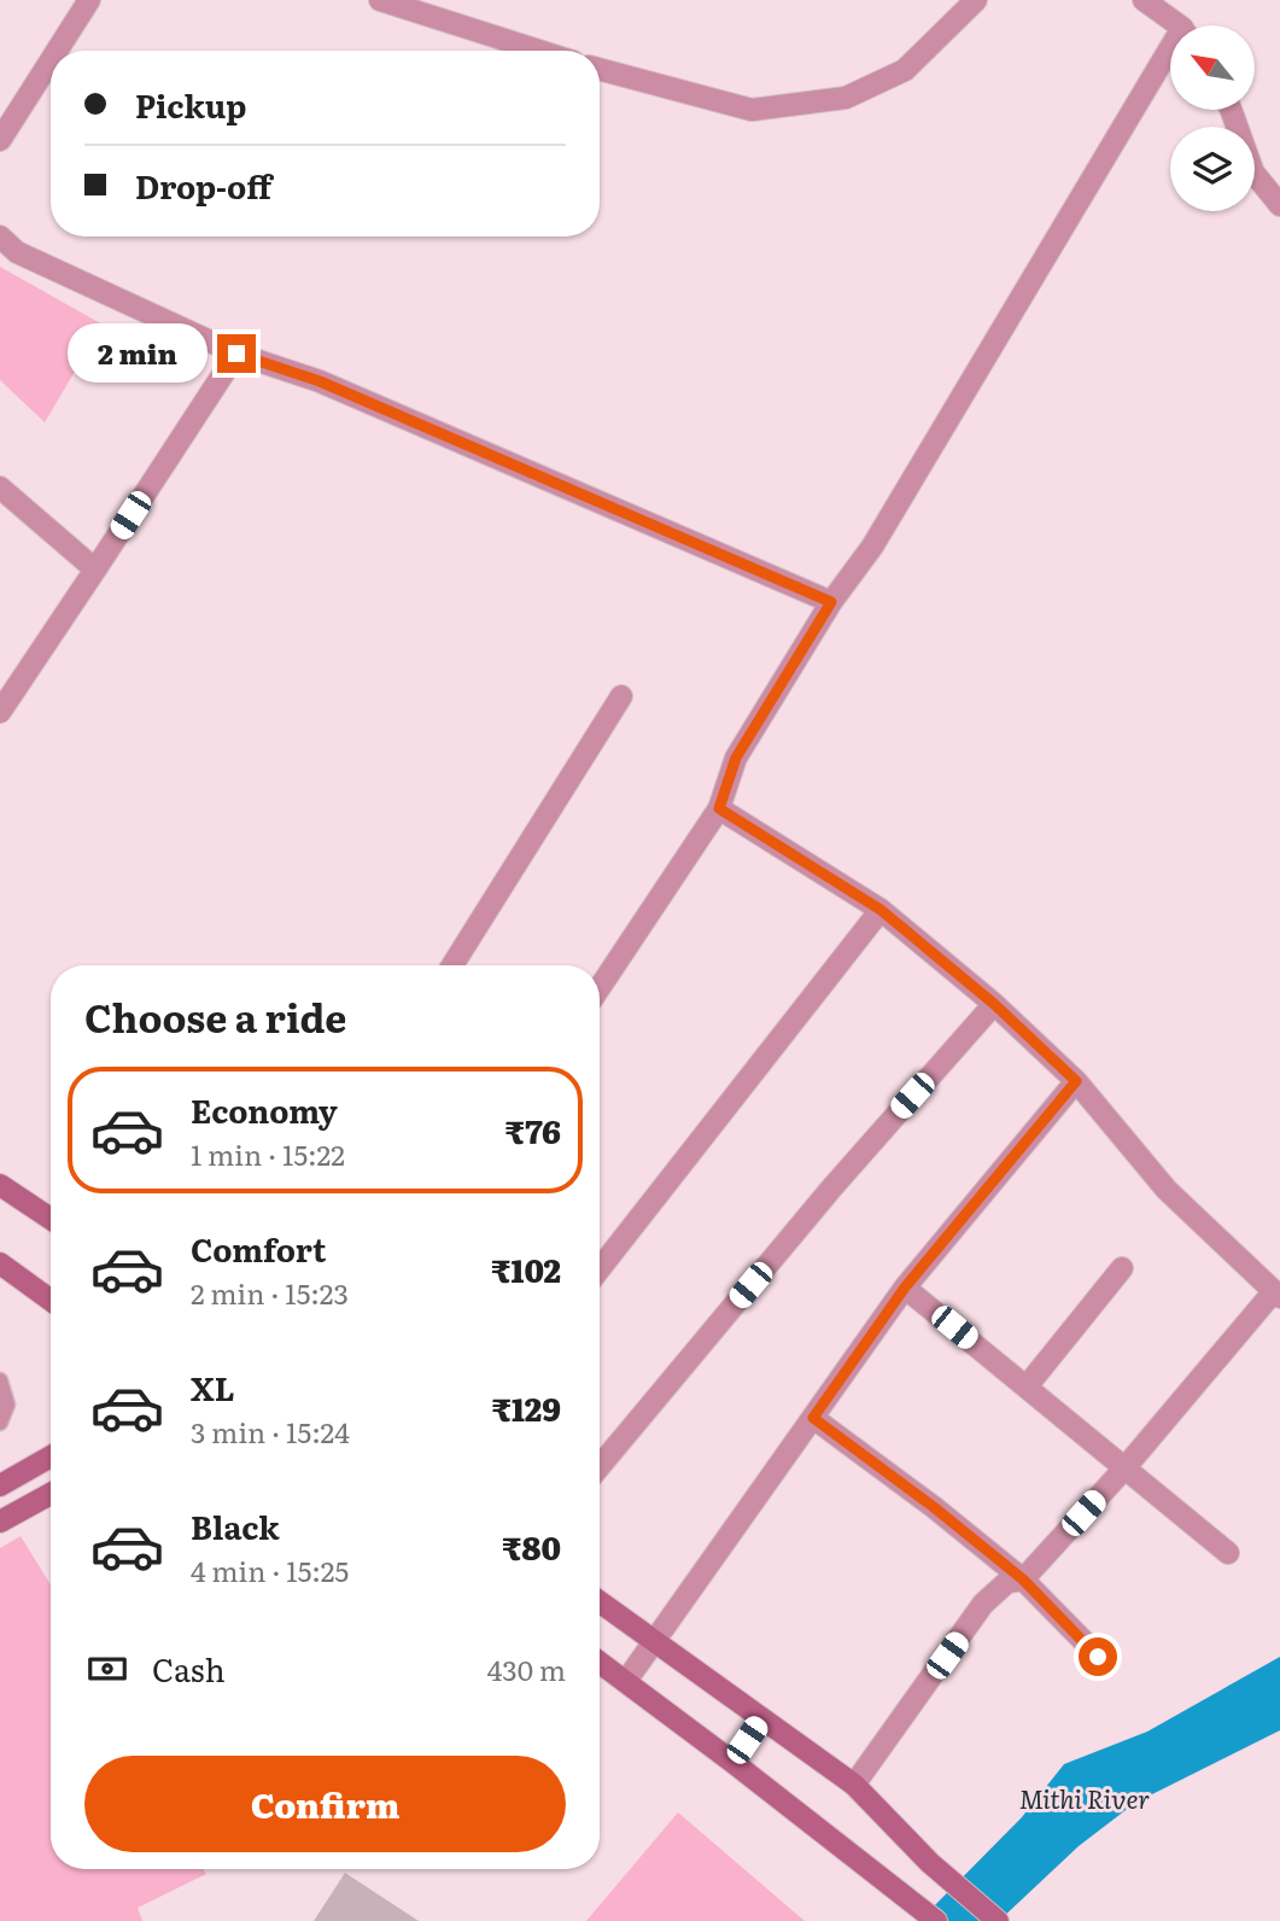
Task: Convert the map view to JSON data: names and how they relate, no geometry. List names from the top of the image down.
{
  "water": ["Mithi River"],
  "north": "top left",
  "page": {
    "banner": ["Pickup", "Drop-off"],
    "bubble": "2 min",
    "heading": "Choose a ride",
    "list": [
      {
        "name": "Economy",
        "note": "1 min · 15:22",
        "value": "₹76"
      },
      {
        "name": "Comfort",
        "note": "2 min · 15:23",
        "value": "₹102"
      },
      {
        "name": "XL",
        "note": "3 min · 15:24",
        "value": "₹129"
      },
      {
        "name": "Black",
        "note": "4 min · 15:25",
        "value": "₹80"
      }
    ],
    "pay": ["Cash", "430 m"],
    "buttons": "Confirm"
  }
}
